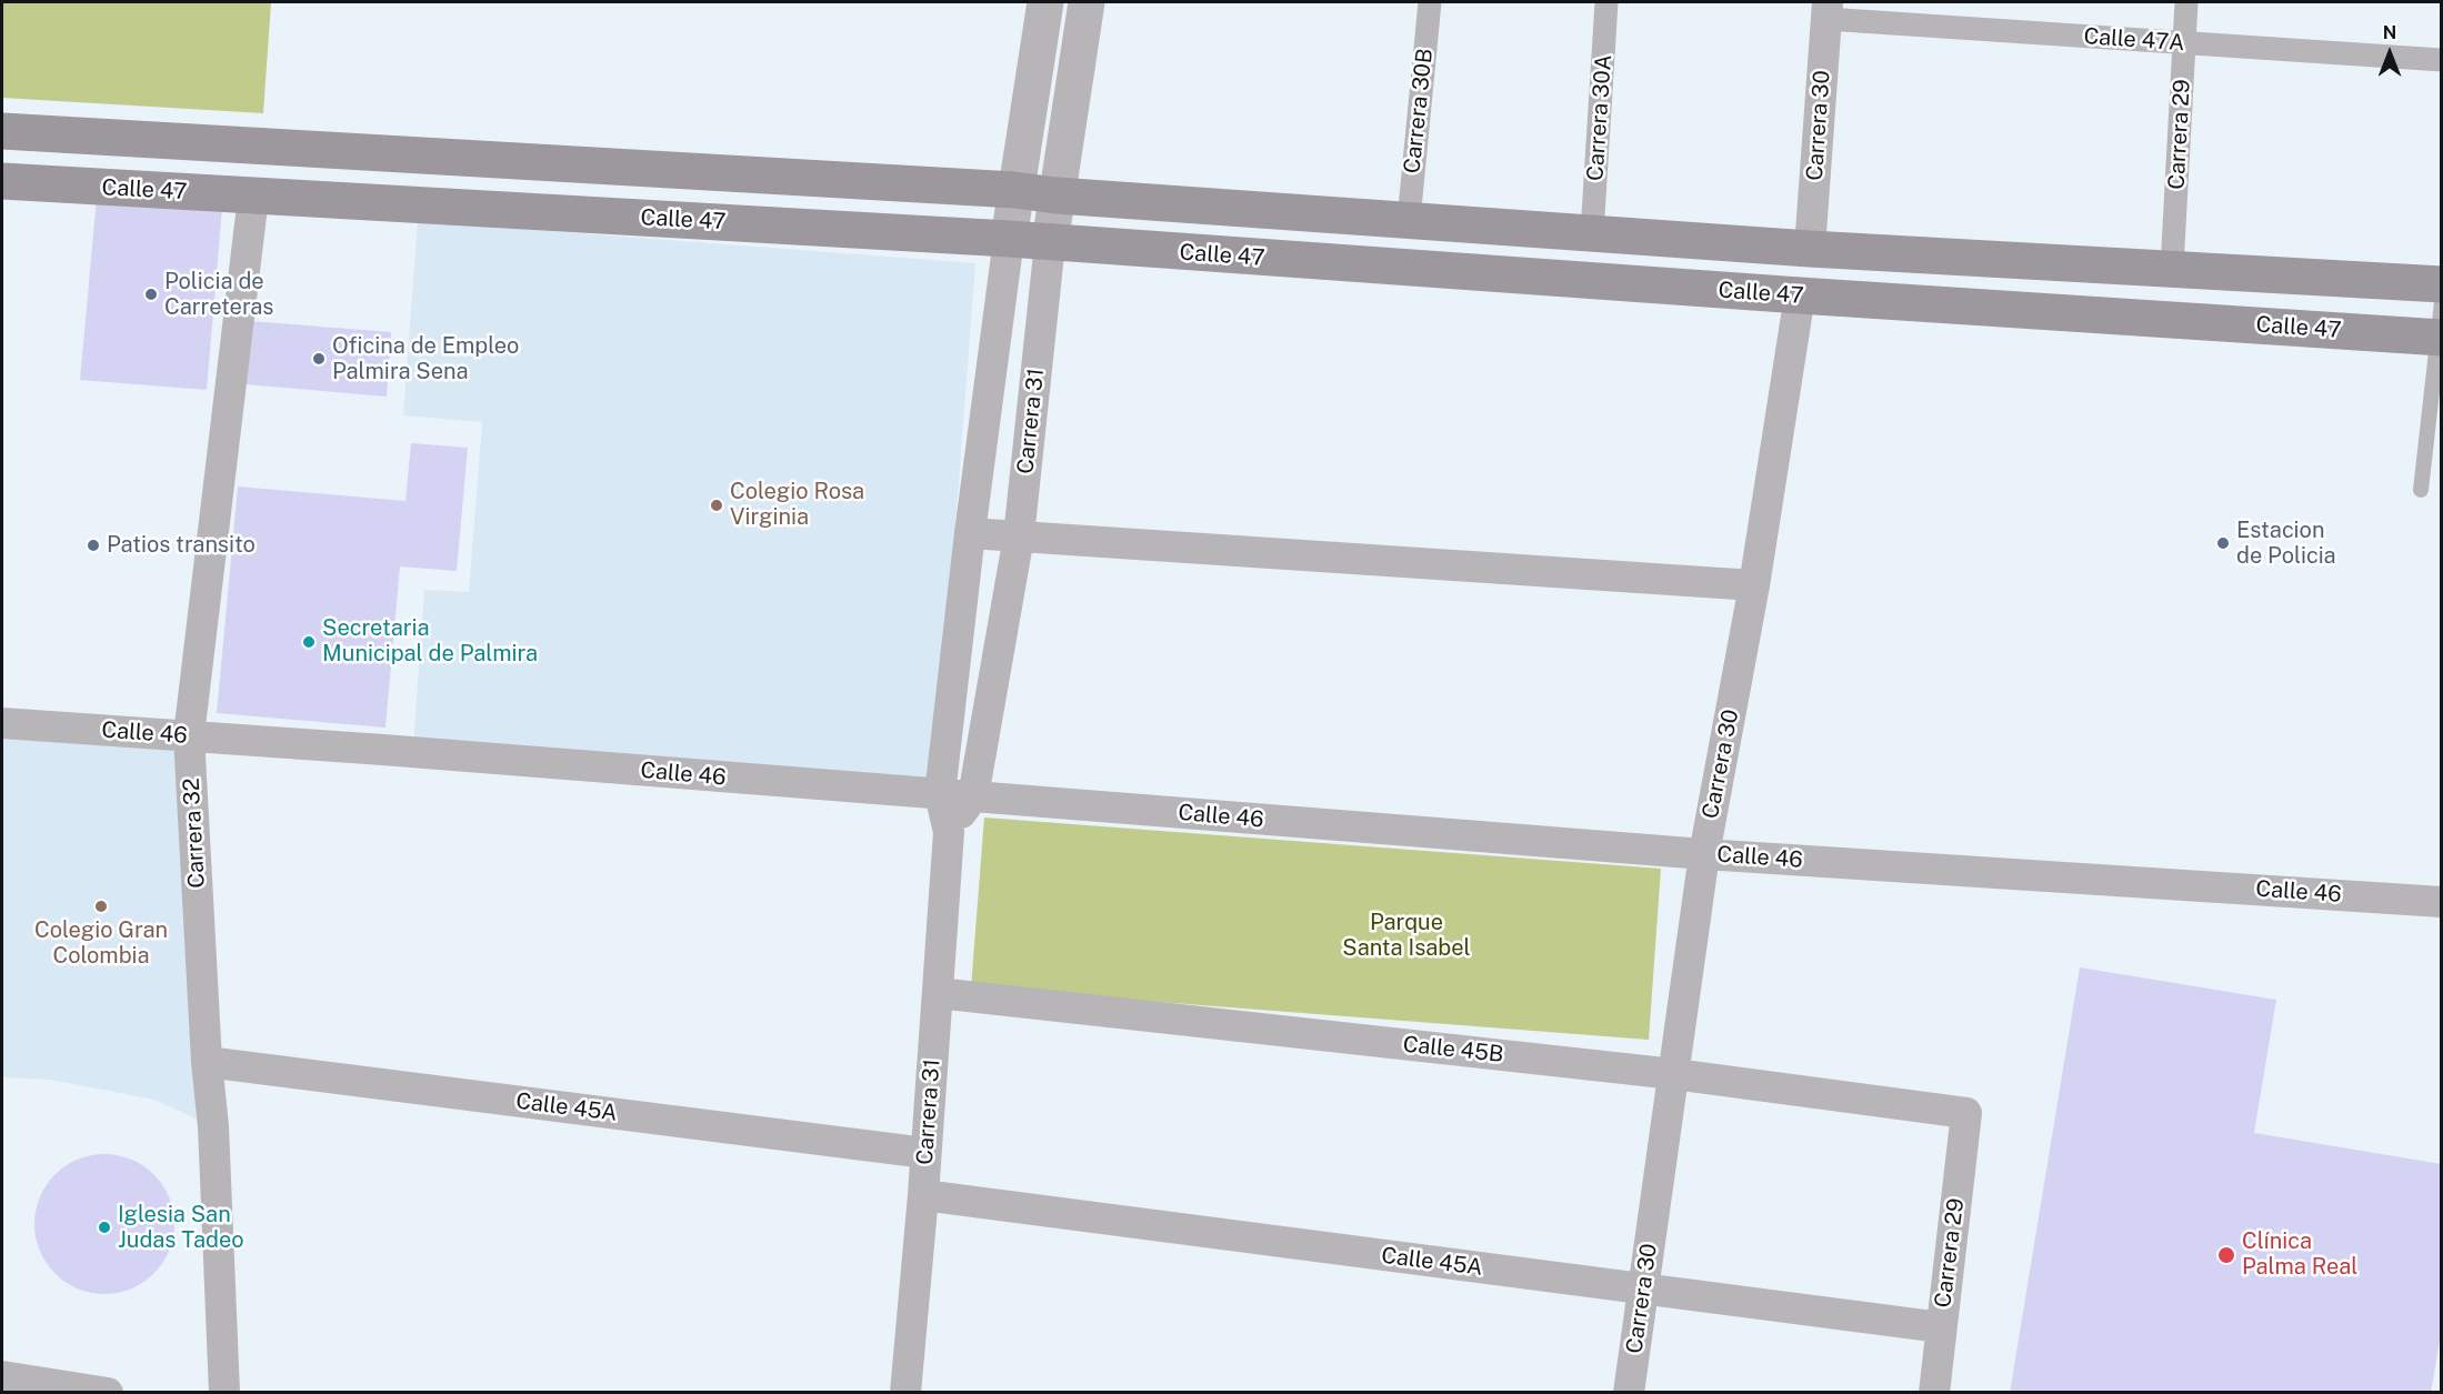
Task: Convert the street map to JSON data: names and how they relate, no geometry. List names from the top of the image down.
{
  "streets": {
    "main road": ["Calle 47"],
    "street": [
      "Calle 47A",
      "Carrera 30B",
      "Carrera 30A",
      "Carrera 30",
      "Carrera 29",
      "Carrera 31",
      "Calle 46",
      "Carrera 32",
      "Calle 45B",
      "Calle 45A"
    ]
  },
  "crossings": [
    ["Calle 47A", "Carrera 30"],
    ["Calle 47A", "Carrera 29"],
    ["Carrera 30", "Calle 47"],
    ["Carrera 30", "Calle 46"],
    ["Carrera 30", "Calle 45B"],
    ["Carrera 30", "Calle 45A"],
    ["Carrera 29", "Calle 45B"],
    ["Carrera 29", "Calle 45A"],
    ["Calle 47", "Carrera 31"],
    ["Calle 47", "Carrera 32"],
    ["Carrera 31", "Calle 46"],
    ["Carrera 31", "Calle 45B"],
    ["Carrera 31", "Calle 45A"],
    ["Calle 46", "Carrera 32"],
    ["Carrera 32", "Calle 45A"]
  ],
  "parks": ["Parque Santa Isabel"],
  "places": [
    "Policia de Carreteras",
    "Oficina de Empleo Palmira Sena",
    "Colegio Rosa Virginia",
    "Estacion de Policia",
    "Patios transito",
    "Secretaria Municipal de Palmira",
    "Colegio Gran Colombia",
    "Iglesia San Judas Tadeo",
    "Clínica Palma Real"
  ],
  "north": "top"
}
